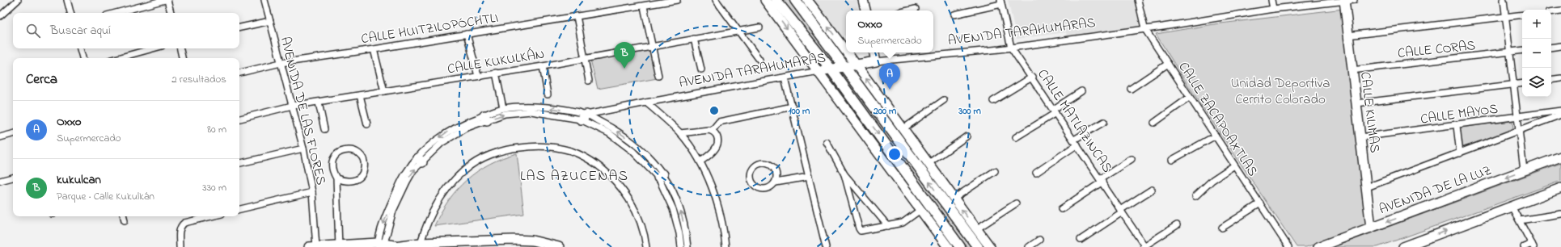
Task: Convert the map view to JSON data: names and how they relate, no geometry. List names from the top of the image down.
{
  "streets": {
    "street": [
      "CALLE HUITZILOPÓCHTLI",
      "AVENIDA TARAHUMARAS",
      "CALLE CORAS",
      "CALLE KUKULKÁN",
      "AVENIDA DE LAS FLORES",
      "CALLE KILIMAS",
      "CALLE MAYOS",
      "CALLE ZACAPOAXTLAS",
      "CALLE MATLAZINCAS",
      "AVENIDA DE LA LUZ"
    ]
  },
  "crossings": [
    ["CALLE HUITZILOPÓCHTLI", "AVENIDA DE LAS FLORES"],
    ["AVENIDA TARAHUMARAS", "CALLE KILIMAS"],
    ["AVENIDA TARAHUMARAS", "CALLE ZACAPOAXTLAS"],
    ["AVENIDA TARAHUMARAS", "CALLE MATLAZINCAS"],
    ["CALLE CORAS", "CALLE KILIMAS"],
    ["CALLE KUKULKÁN", "AVENIDA DE LAS FLORES"],
    ["CALLE KILIMAS", "CALLE MAYOS"],
    ["CALLE KILIMAS", "AVENIDA DE LA LUZ"]
  ],
  "districts": ["LAS AZUCENAS"],
  "parks": ["Unidad Deportiva Cerrito Colorado"],
  "page": {
    "map_buttons": ["+", "−"],
    "popup": ["Oxxo", "Supermercado"],
    "search": "Buscar aquí",
    "pins": ["B", "A"],
    "heading": ["Cerca", "2 resultados"],
    "list": [
      {
        "mark": "A",
        "name": "Oxxo",
        "note": "Supermercado",
        "value": "80 m"
      },
      {
        "mark": "B",
        "name": "kukulcan",
        "note": "Parque · Calle Kukulkán",
        "value": "330 m"
      }
    ]
  },
  "rings": ["100 m", "200 m", "300 m"]
}
